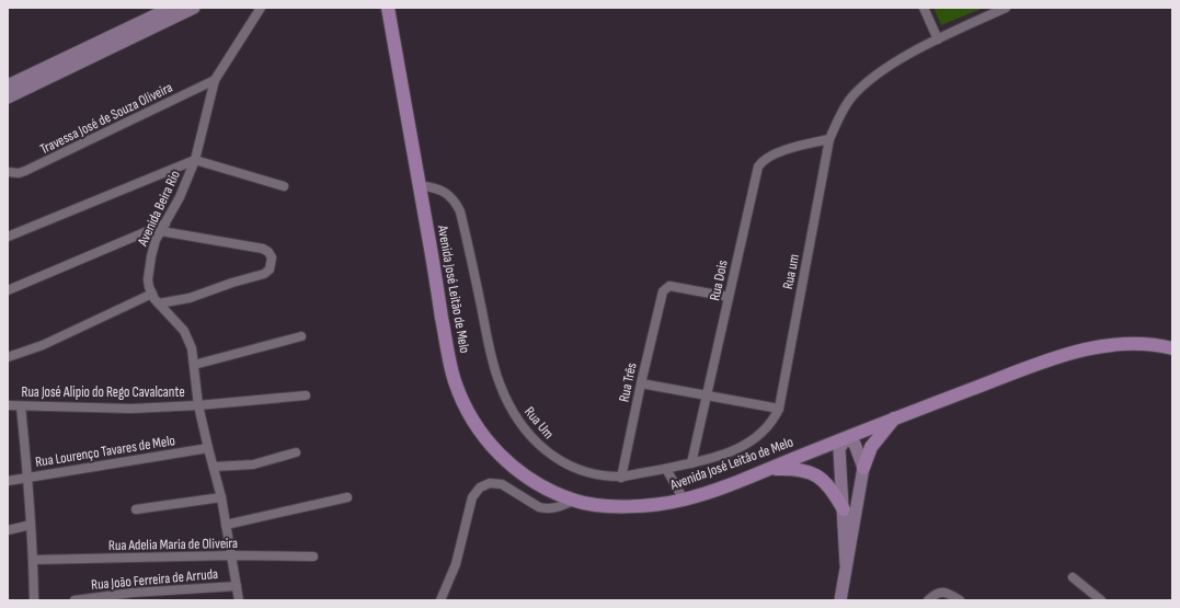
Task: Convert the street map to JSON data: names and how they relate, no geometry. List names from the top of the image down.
{
  "streets": {
    "main road": ["Avenida José Leitão de Melo"],
    "street": [
      "Travessa José de Souza Oliveira",
      "Avenida Beira Rio",
      "Rua um",
      "Rua Dois",
      "Rua Três",
      "Rua José Alipio do Rego Cavalcante",
      "Rua Um",
      "Rua Lourenço Tavares de Melo",
      "Rua Adelia Maria de Oliveira",
      "Rua João Ferreira de Arruda"
    ]
  },
  "crossings": [
    ["Travessa José de Souza Oliveira", "Avenida Beira Rio"],
    ["Avenida Beira Rio", "Rua José Alipio do Rego Cavalcante"],
    ["Avenida Beira Rio", "Rua Lourenço Tavares de Melo"],
    ["Avenida Beira Rio", "Rua Adelia Maria de Oliveira"],
    ["Avenida Beira Rio", "Rua João Ferreira de Arruda"],
    ["Rua um", "Rua Dois"],
    ["Rua um", "Rua Um"],
    ["Rua Dois", "Rua Três"],
    ["Rua Dois", "Rua Um"],
    ["Avenida José Leitão de Melo", "Rua Um"],
    ["Rua Três", "Rua Um"]
  ]
}
